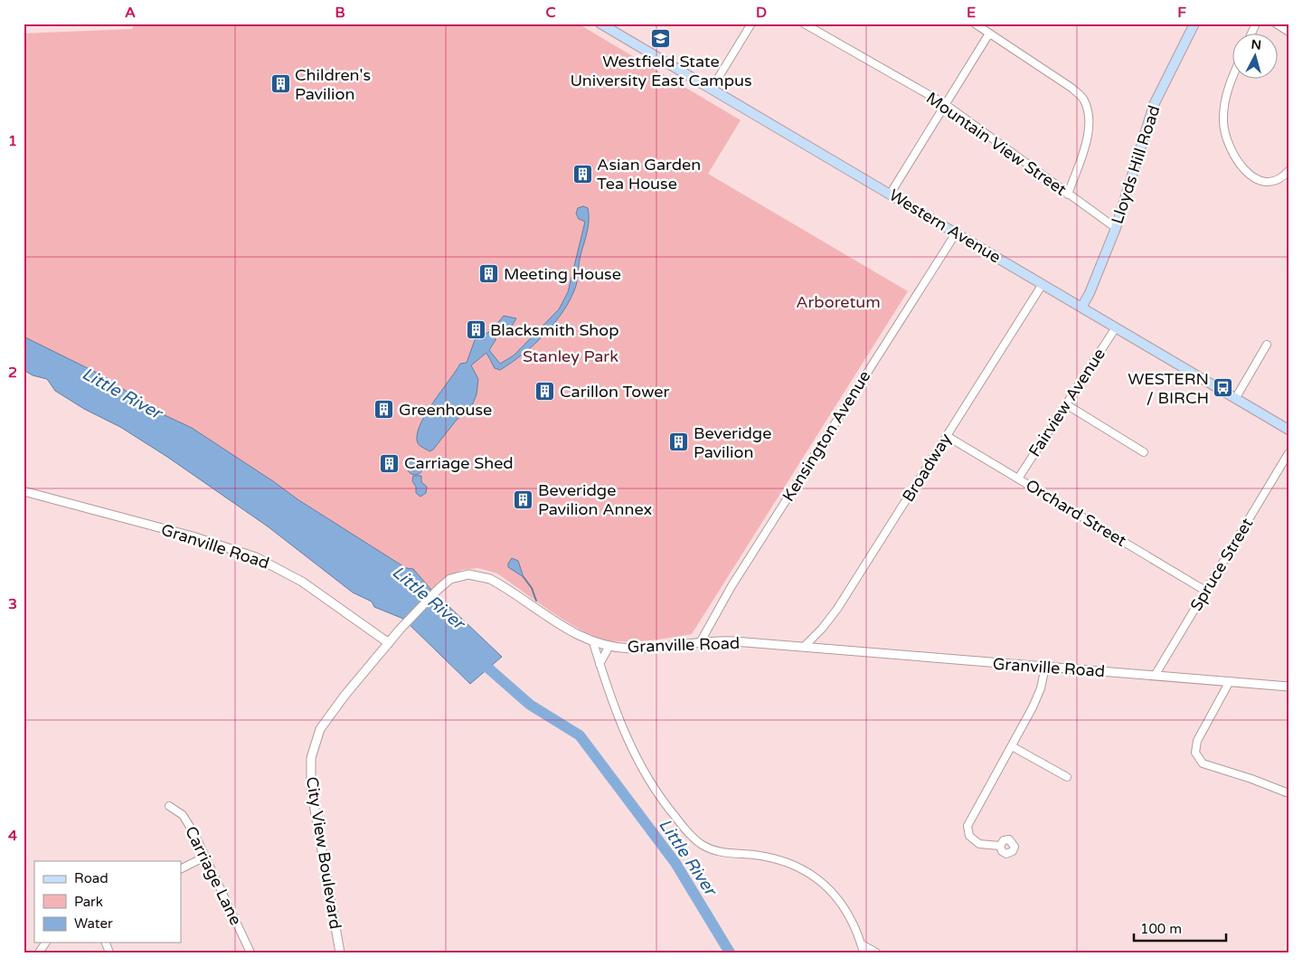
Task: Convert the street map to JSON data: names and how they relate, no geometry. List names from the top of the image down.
{
  "streets": {
    "main road": ["Lloyds Hill Road", "Western Avenue"],
    "street": [
      "Mountain View Street",
      "Fairview Avenue",
      "Kensington Avenue",
      "Broadway",
      "Orchard Street",
      "Granville Road",
      "Spruce Street",
      "City View Boulevard",
      "Carriage Lane"
    ]
  },
  "crossings": [
    ["Mountain View Street", "Lloyds Hill Road"],
    ["Lloyds Hill Road", "Western Avenue"],
    ["Western Avenue", "Fairview Avenue"],
    ["Western Avenue", "Kensington Avenue"],
    ["Western Avenue", "Broadway"],
    ["Fairview Avenue", "Orchard Street"],
    ["Kensington Avenue", "Granville Road"],
    ["Broadway", "Orchard Street"],
    ["Broadway", "Granville Road"],
    ["Orchard Street", "Spruce Street"],
    ["Granville Road", "Spruce Street"],
    ["Granville Road", "City View Boulevard"]
  ],
  "water": ["Little River"],
  "parks": ["Arboretum", "Stanley Park"],
  "places": {
    "school or university": ["Westfield State University East Campus"],
    "building": [
      "Children's Pavilion",
      "Asian Garden Tea House",
      "Meeting House",
      "Blacksmith Shop",
      "Carillon Tower",
      "Greenhouse",
      "Beveridge Pavilion",
      "Carriage Shed",
      "Beveridge Pavilion Annex"
    ],
    "bus stop": ["WESTERN / BIRCH"]
  },
  "legend": ["Road", "Park", "Water"],
  "scale_bar": "100 m",
  "north": "top",
  "grid": {
    "columns": [
      "A",
      "B",
      "C",
      "D",
      "E",
      "F"
    ],
    "rows": [
      "1",
      "2",
      "3",
      "4"
    ]
  }
}
